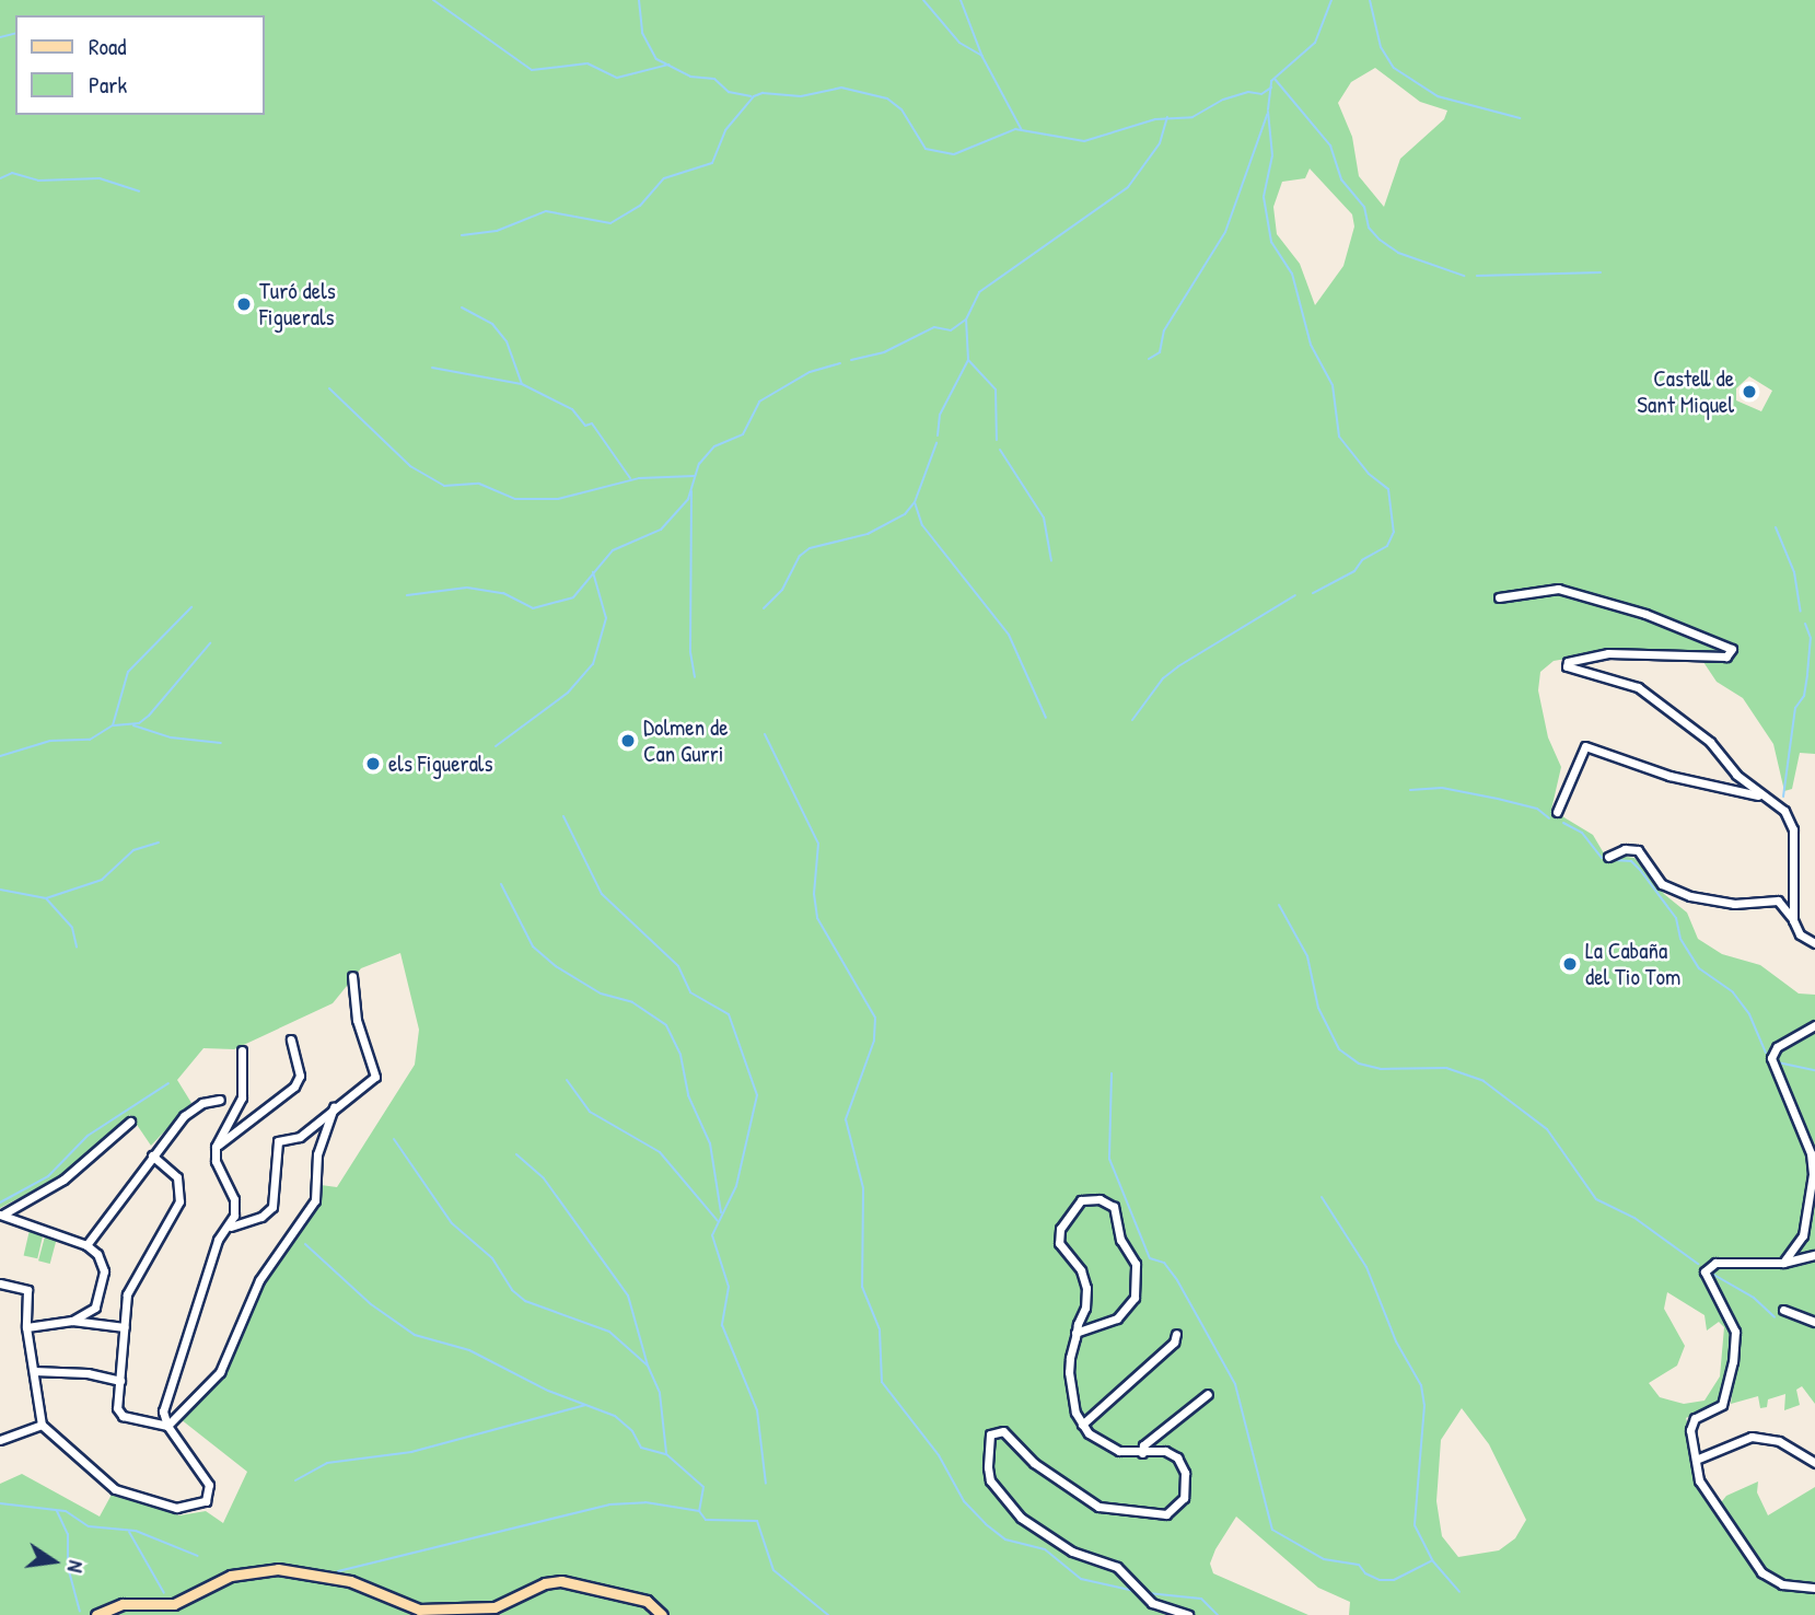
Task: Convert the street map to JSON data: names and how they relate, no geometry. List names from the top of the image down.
{
  "places": [
    "Turó dels Figuerals",
    "Castell de Sant Miquel",
    "Dolmen de Can Gurri",
    "els Figuerals",
    "La Cabaña del Tio Tom"
  ],
  "legend": ["Road", "Park"],
  "north": "right"
}
